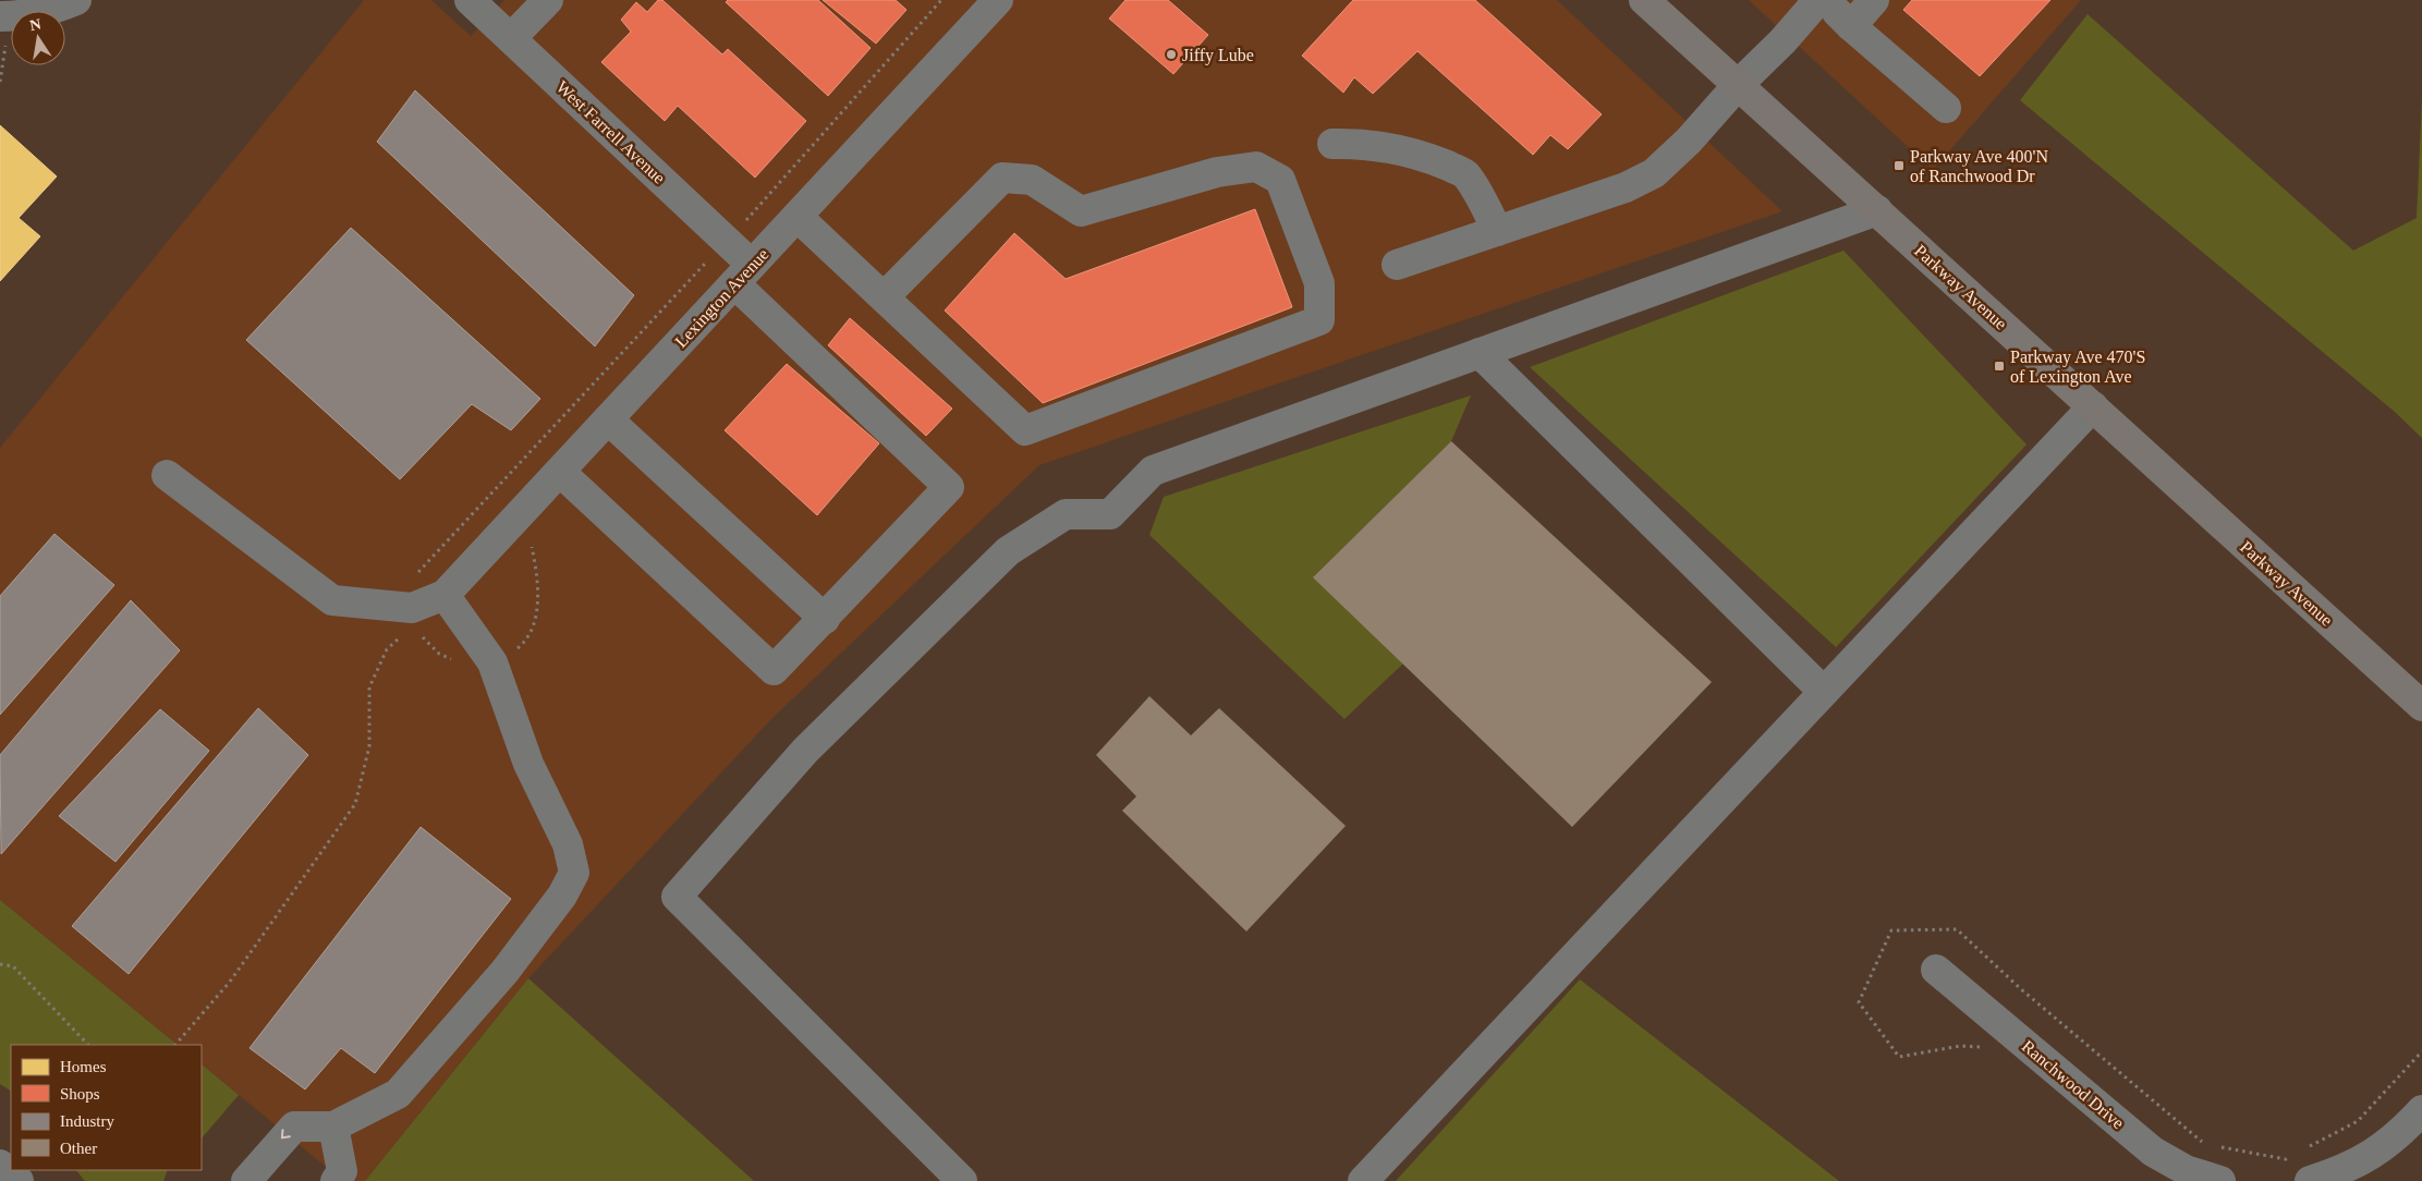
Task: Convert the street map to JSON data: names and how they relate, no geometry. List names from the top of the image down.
{
  "streets": {
    "main road": ["Parkway Avenue"],
    "street": ["West Farrell Avenue", "Lexington Avenue", "Ranchwood Drive"]
  },
  "crossings": [
    ["West Farrell Avenue", "Lexington Avenue"]
  ],
  "places": {
    "other": ["Jiffy Lube"],
    "transit": ["Parkway Ave 400'N of Ranchwood Dr", "Parkway Ave 470'S of Lexington Ave"]
  },
  "legend": [
    "Homes",
    "Shops",
    "Industry",
    "Other"
  ],
  "north": "top"
}
